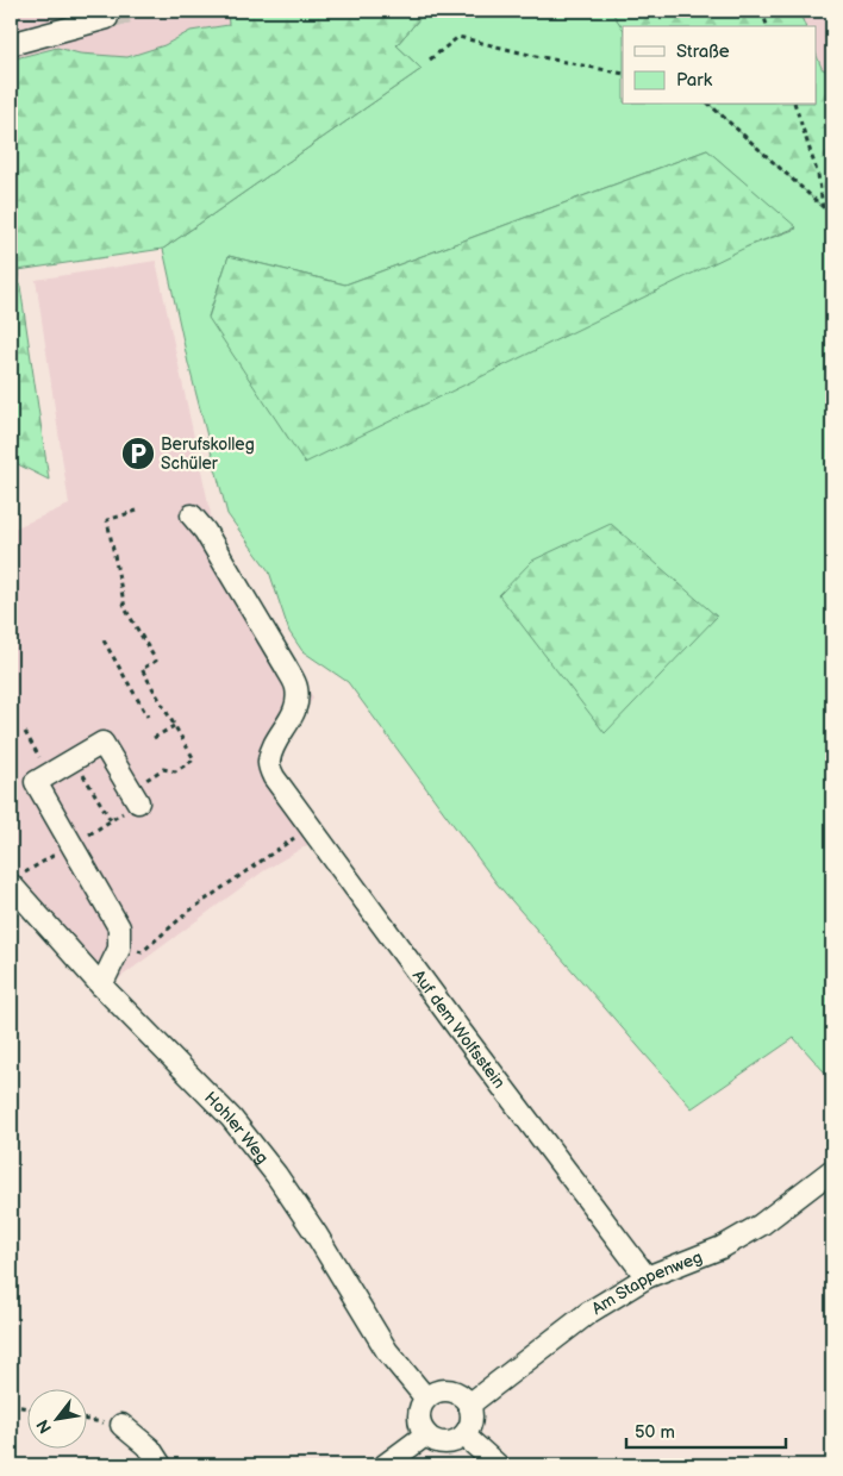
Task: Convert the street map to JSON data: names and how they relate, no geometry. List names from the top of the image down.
{
  "streets": {
    "street": ["Auf dem Wolfsstein", "Hohler Weg", "Am Stappenweg"]
  },
  "crossings": [
    ["Auf dem Wolfsstein", "Am Stappenweg"],
    ["Hohler Weg", "Am Stappenweg"]
  ],
  "places": {
    "parking": ["Berufskolleg Schüler"]
  },
  "legend": ["Straße", "Park"],
  "scale_bar": "50 m",
  "north": "bottom left"
}
